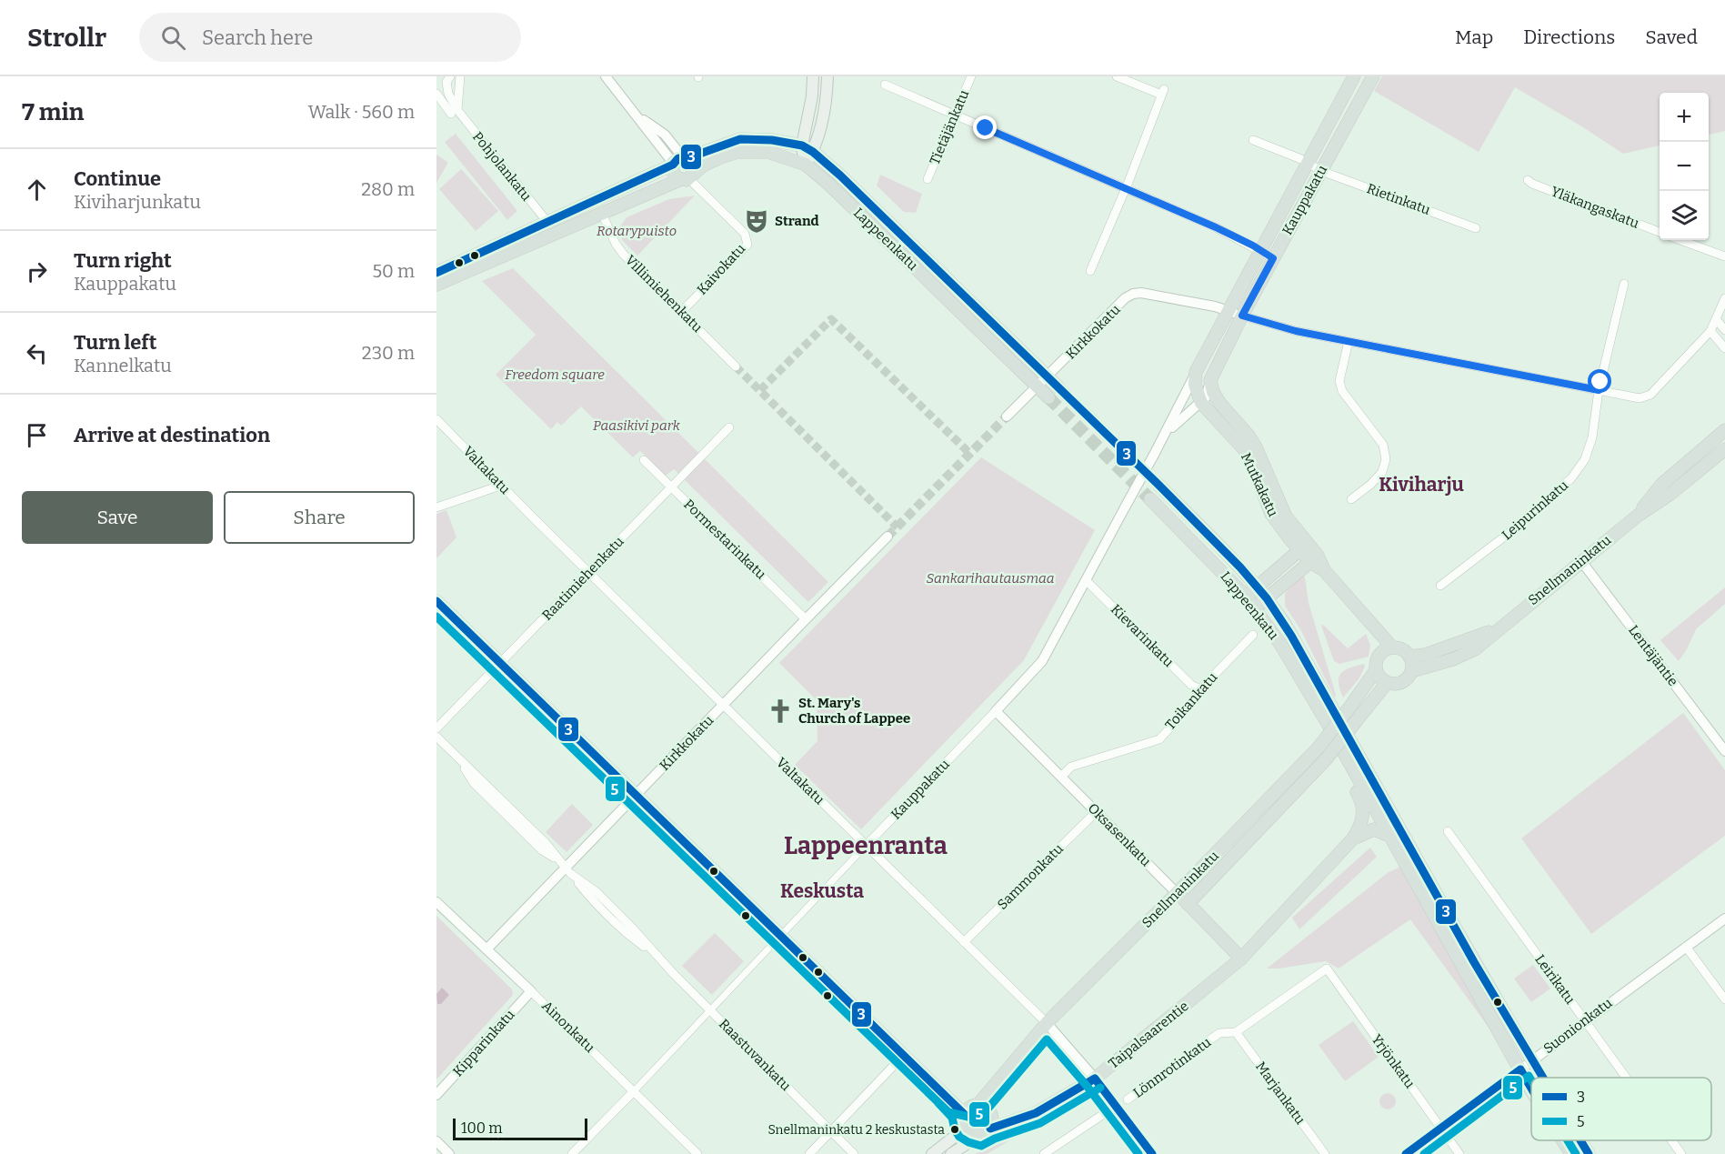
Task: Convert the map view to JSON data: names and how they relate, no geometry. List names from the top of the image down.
{
  "streets": {
    "main road": [
      "Kauppakatu",
      "Lappeenkatu",
      "Mutkakatu",
      "Snellmaninkatu",
      "Oksasenkatu",
      "Taipalsaarentie"
    ],
    "street": [
      "Tietäjänkatu",
      "Pohjolankatu",
      "Rietinkatu",
      "Yläkangaskatu",
      "Kaivokatu",
      "Villimiehenkatu",
      "Kirkkokatu",
      "Valtakatu",
      "Leipurinkatu",
      "Pormestarinkatu",
      "Raatimiehenkatu",
      "Kievarinkatu",
      "Lentäjäntie",
      "Toikankatu",
      "Sammonkatu",
      "Leirikatu",
      "Suonionkatu",
      "Ainonkatu",
      "Kipparinkatu",
      "Raastuvankatu",
      "Yrjönkatu",
      "Lönnrotinkatu",
      "Marjankatu"
    ]
  },
  "crossings": [
    ["Rietinkatu", "Kauppakatu"],
    ["Kauppakatu", "Kirkkokatu"],
    ["Kauppakatu", "Valtakatu"],
    ["Kauppakatu", "Mutkakatu"],
    ["Kauppakatu", "Kievarinkatu"],
    ["Kauppakatu", "Oksasenkatu"],
    ["Kauppakatu", "Ainonkatu"],
    ["Kauppakatu", "Raastuvankatu"],
    ["Lappeenkatu", "Kaivokatu"],
    ["Lappeenkatu", "Villimiehenkatu"],
    ["Lappeenkatu", "Kirkkokatu"],
    ["Lappeenkatu", "Suonionkatu"],
    ["Kaivokatu", "Villimiehenkatu"],
    ["Kirkkokatu", "Valtakatu"],
    ["Kirkkokatu", "Pormestarinkatu"],
    ["Kirkkokatu", "Ainonkatu"],
    ["Kirkkokatu", "Raastuvankatu"],
    ["Valtakatu", "Snellmaninkatu"],
    ["Valtakatu", "Raatimiehenkatu"],
    ["Valtakatu", "Sammonkatu"],
    ["Valtakatu", "Taipalsaarentie"],
    ["Mutkakatu", "Snellmaninkatu"],
    ["Pormestarinkatu", "Raatimiehenkatu"],
    ["Snellmaninkatu", "Lentäjäntie"],
    ["Snellmaninkatu", "Oksasenkatu"],
    ["Kievarinkatu", "Toikankatu"],
    ["Toikankatu", "Oksasenkatu"],
    ["Oksasenkatu", "Sammonkatu"],
    ["Oksasenkatu", "Taipalsaarentie"],
    ["Leirikatu", "Suonionkatu"],
    ["Suonionkatu", "Yrjönkatu"],
    ["Ainonkatu", "Kipparinkatu"],
    ["Yrjönkatu", "Lönnrotinkatu"],
    ["Lönnrotinkatu", "Marjankatu"]
  ],
  "districts": ["Kiviharju", "Lappeenranta", "Keskusta"],
  "parks": [
    "Rotarypuisto",
    "Freedom square",
    "Paasikivi park",
    "Sankarihautausmaa"
  ],
  "places": {
    "theatre": ["Strand"],
    "church": ["St. Mary's Church of Lappee"],
    "other": ["Snellmaninkatu 2 keskustasta"]
  },
  "lines": ["transit line 3", "transit line 5"],
  "legend": ["3", "5"],
  "scale_bar": "100 m",
  "page": {
    "header": "Strollr",
    "search": "Search here",
    "nav": ["Map", "Directions", "Saved"],
    "heading": ["7 min", "Walk · 560 m"],
    "map_buttons": ["+", "−"],
    "list": [
      ["Continue", "Kiviharjunkatu", "280 m"],
      ["Turn right", "Kauppakatu", "50 m"],
      ["Turn left", "Kannelkatu", "230 m"],
      "Arrive at destination"
    ],
    "buttons": ["Save", "Share"],
    "scale": "100 m"
  }
}
